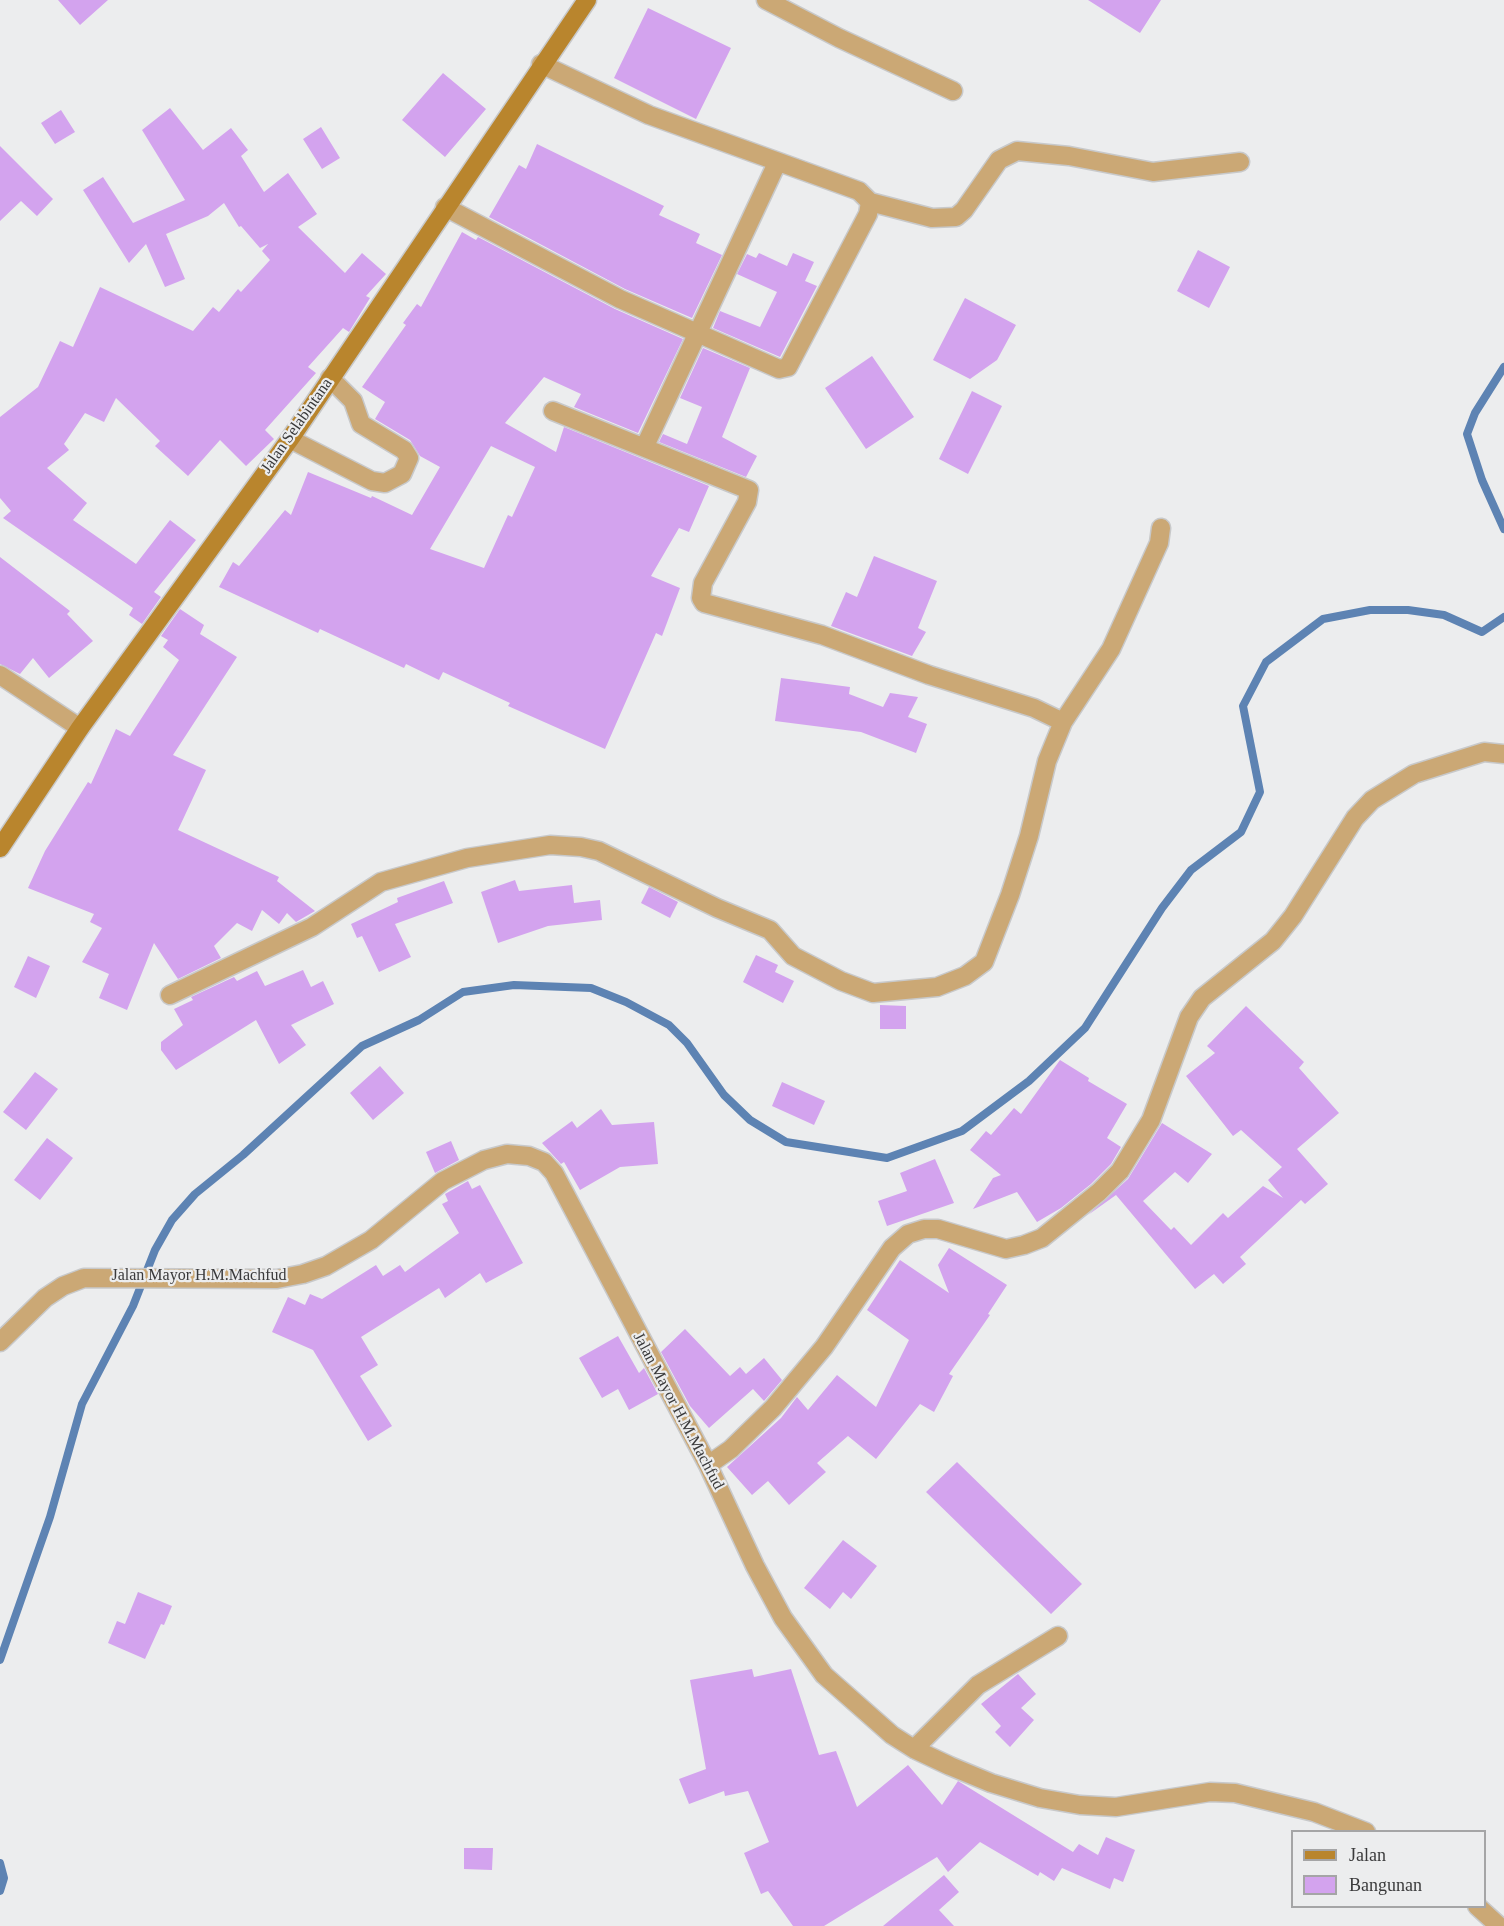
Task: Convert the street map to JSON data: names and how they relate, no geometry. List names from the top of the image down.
{
  "streets": {
    "street": ["Jalan Selabintana", "Jalan Mayor H.M.Machfud"]
  },
  "legend": ["Jalan", "Bangunan"]
}
